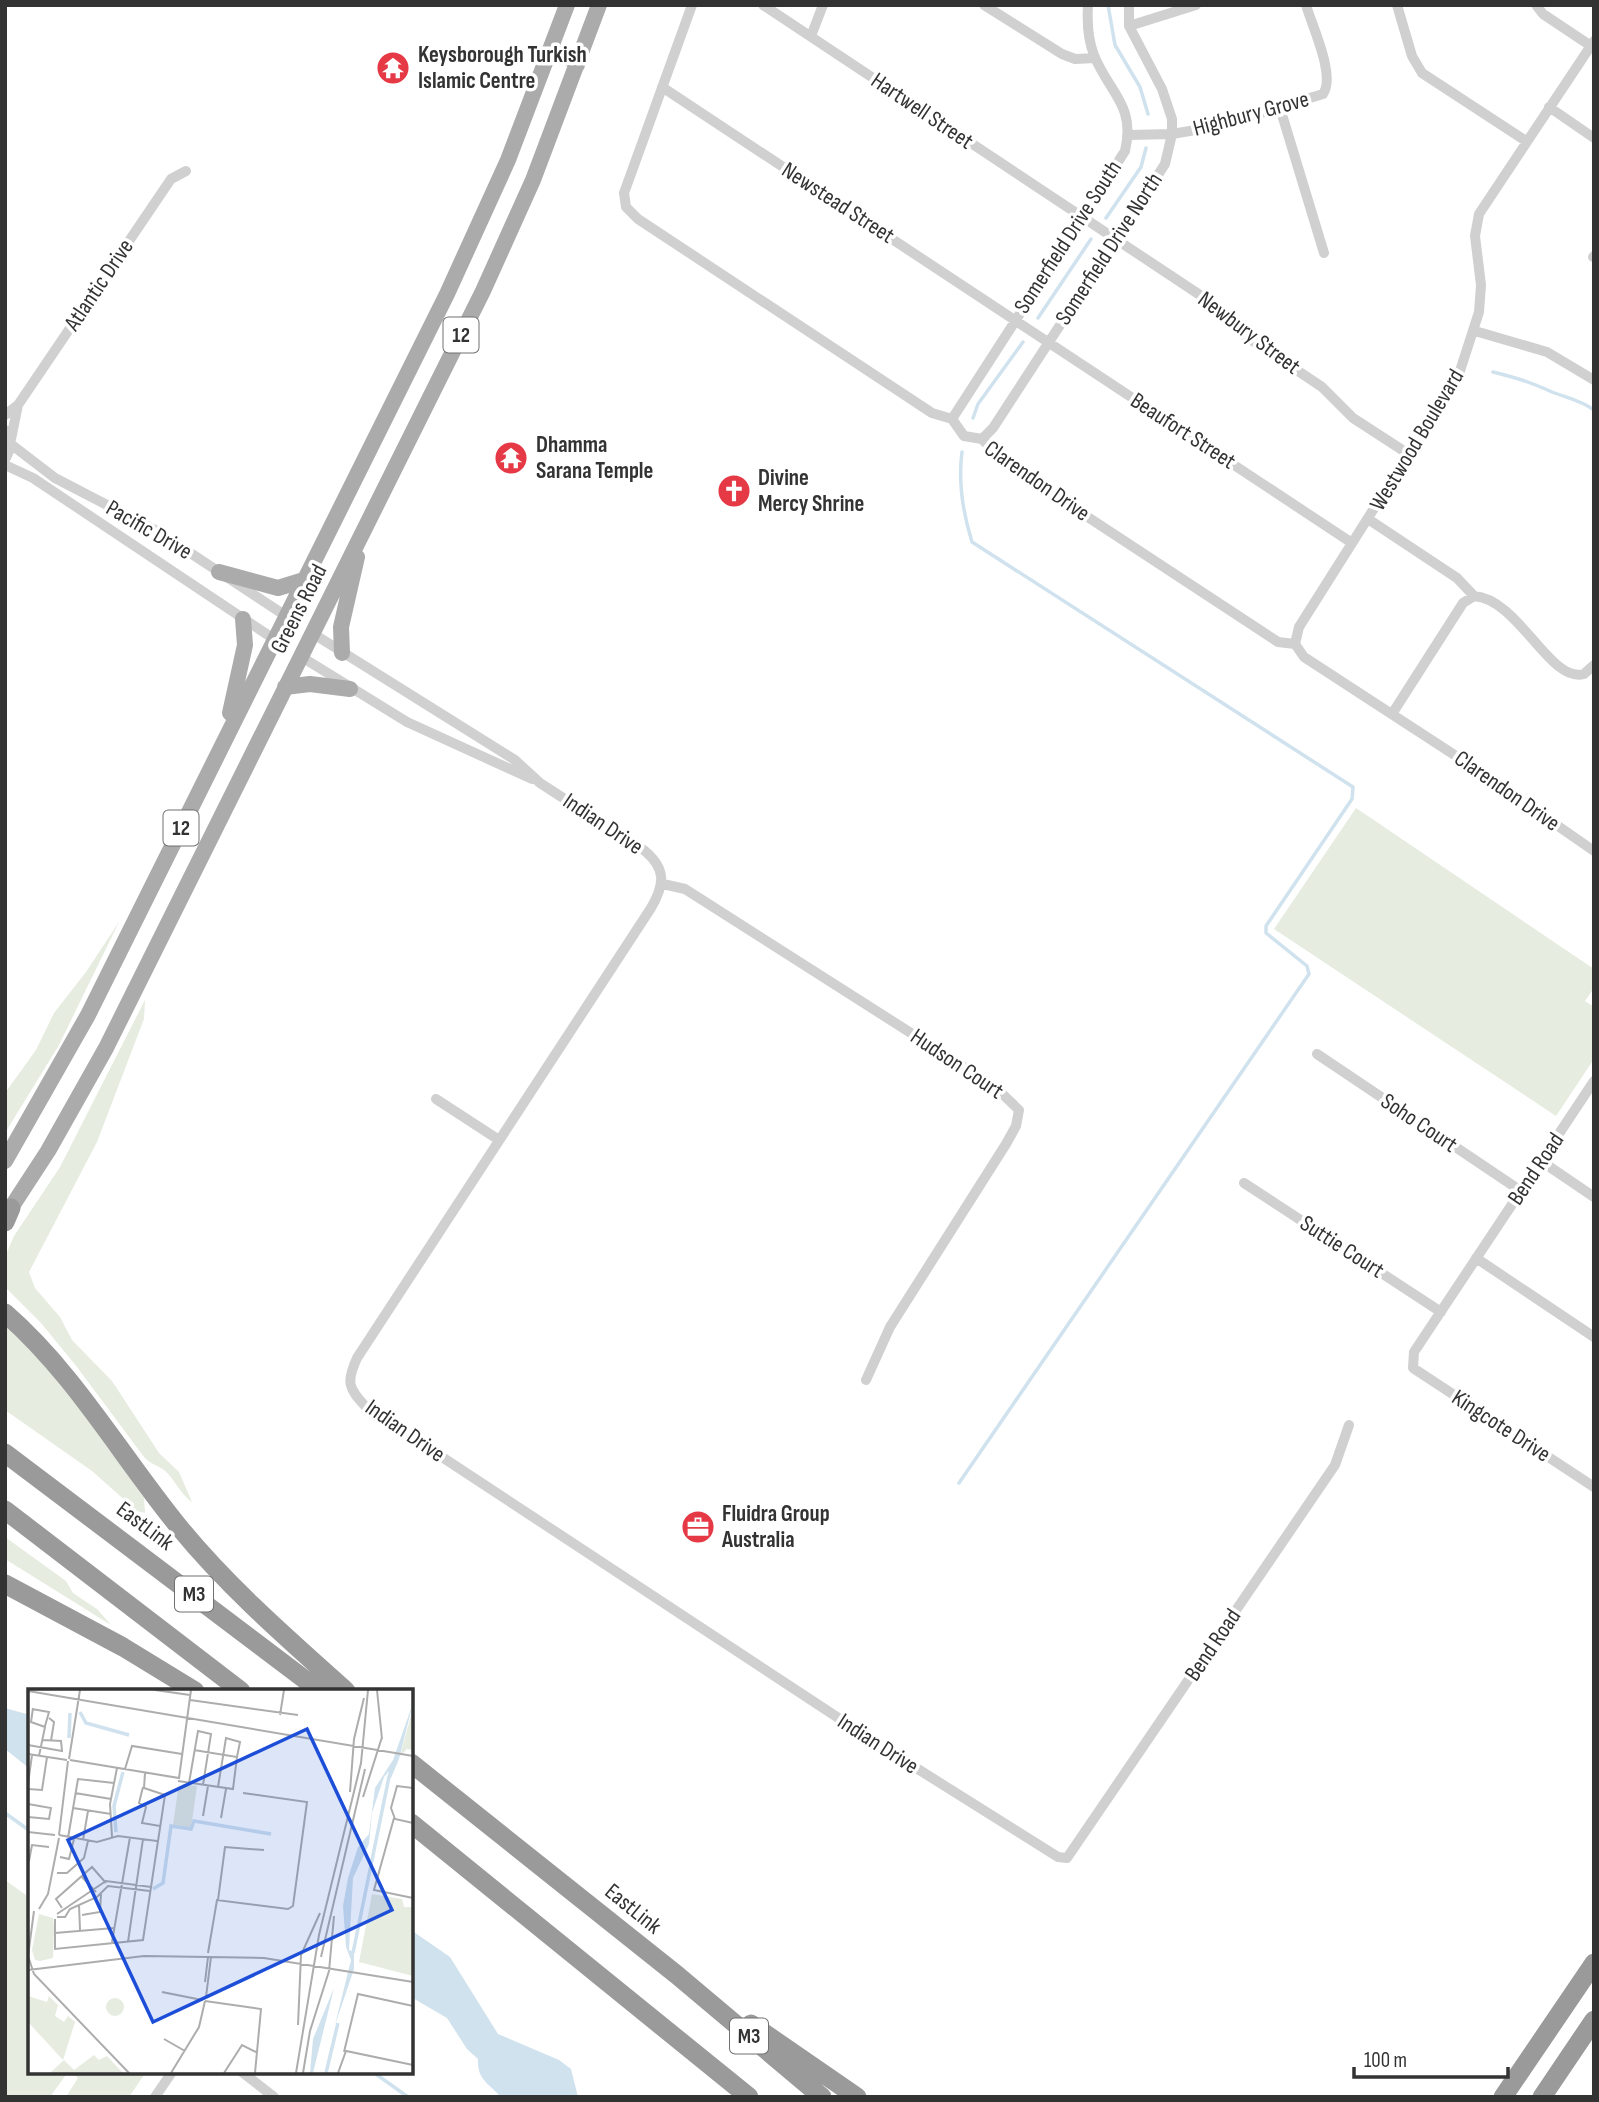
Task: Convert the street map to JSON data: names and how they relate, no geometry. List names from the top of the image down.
{
  "streets": {
    "highway": ["EastLink", "M3"],
    "main road": ["12", "Greens Road"],
    "street": [
      "Hartwell Street",
      "Highbury Grove",
      "Newstead Street",
      "Somerfield Drive South",
      "Somerfield Drive North",
      "Atlantic Drive",
      "Newbury Street",
      "Beaufort Street",
      "Westwood Boulevard",
      "Clarendon Drive",
      "Pacific Drive",
      "Indian Drive",
      "Hudson Court",
      "Soho Court",
      "Bend Road",
      "Suttie Court",
      "Kingcote Drive"
    ]
  },
  "crossings": [
    ["Hartwell Street", "Somerfield Drive South"],
    ["Hartwell Street", "Newbury Street"],
    ["Highbury Grove", "Somerfield Drive South"],
    ["Highbury Grove", "Somerfield Drive North"],
    ["Newstead Street", "Somerfield Drive South"],
    ["Newstead Street", "Beaufort Street"],
    ["Newstead Street", "Clarendon Drive"],
    ["Somerfield Drive South", "Newbury Street"],
    ["Somerfield Drive South", "Beaufort Street"],
    ["Somerfield Drive South", "Clarendon Drive"],
    ["Somerfield Drive North", "Newbury Street"],
    ["Somerfield Drive North", "Beaufort Street"],
    ["Somerfield Drive North", "Clarendon Drive"],
    ["Atlantic Drive", "Pacific Drive"],
    ["Newbury Street", "Westwood Boulevard"],
    ["Beaufort Street", "Westwood Boulevard"],
    ["Westwood Boulevard", "Clarendon Drive"],
    ["Pacific Drive", "Greens Road"],
    ["Greens Road", "Indian Drive"],
    ["Indian Drive", "Hudson Court"],
    ["Indian Drive", "Bend Road"],
    ["Soho Court", "Bend Road"],
    ["Bend Road", "Suttie Court"],
    ["Bend Road", "Kingcote Drive"]
  ],
  "places": {
    "temple": ["Keysborough Turkish Islamic Centre", "Dhamma Sarana Temple"],
    "church": ["Divine Mercy Shrine"],
    "office": ["Fluidra Group Australia"]
  },
  "scale_bar": "100 m"
}
